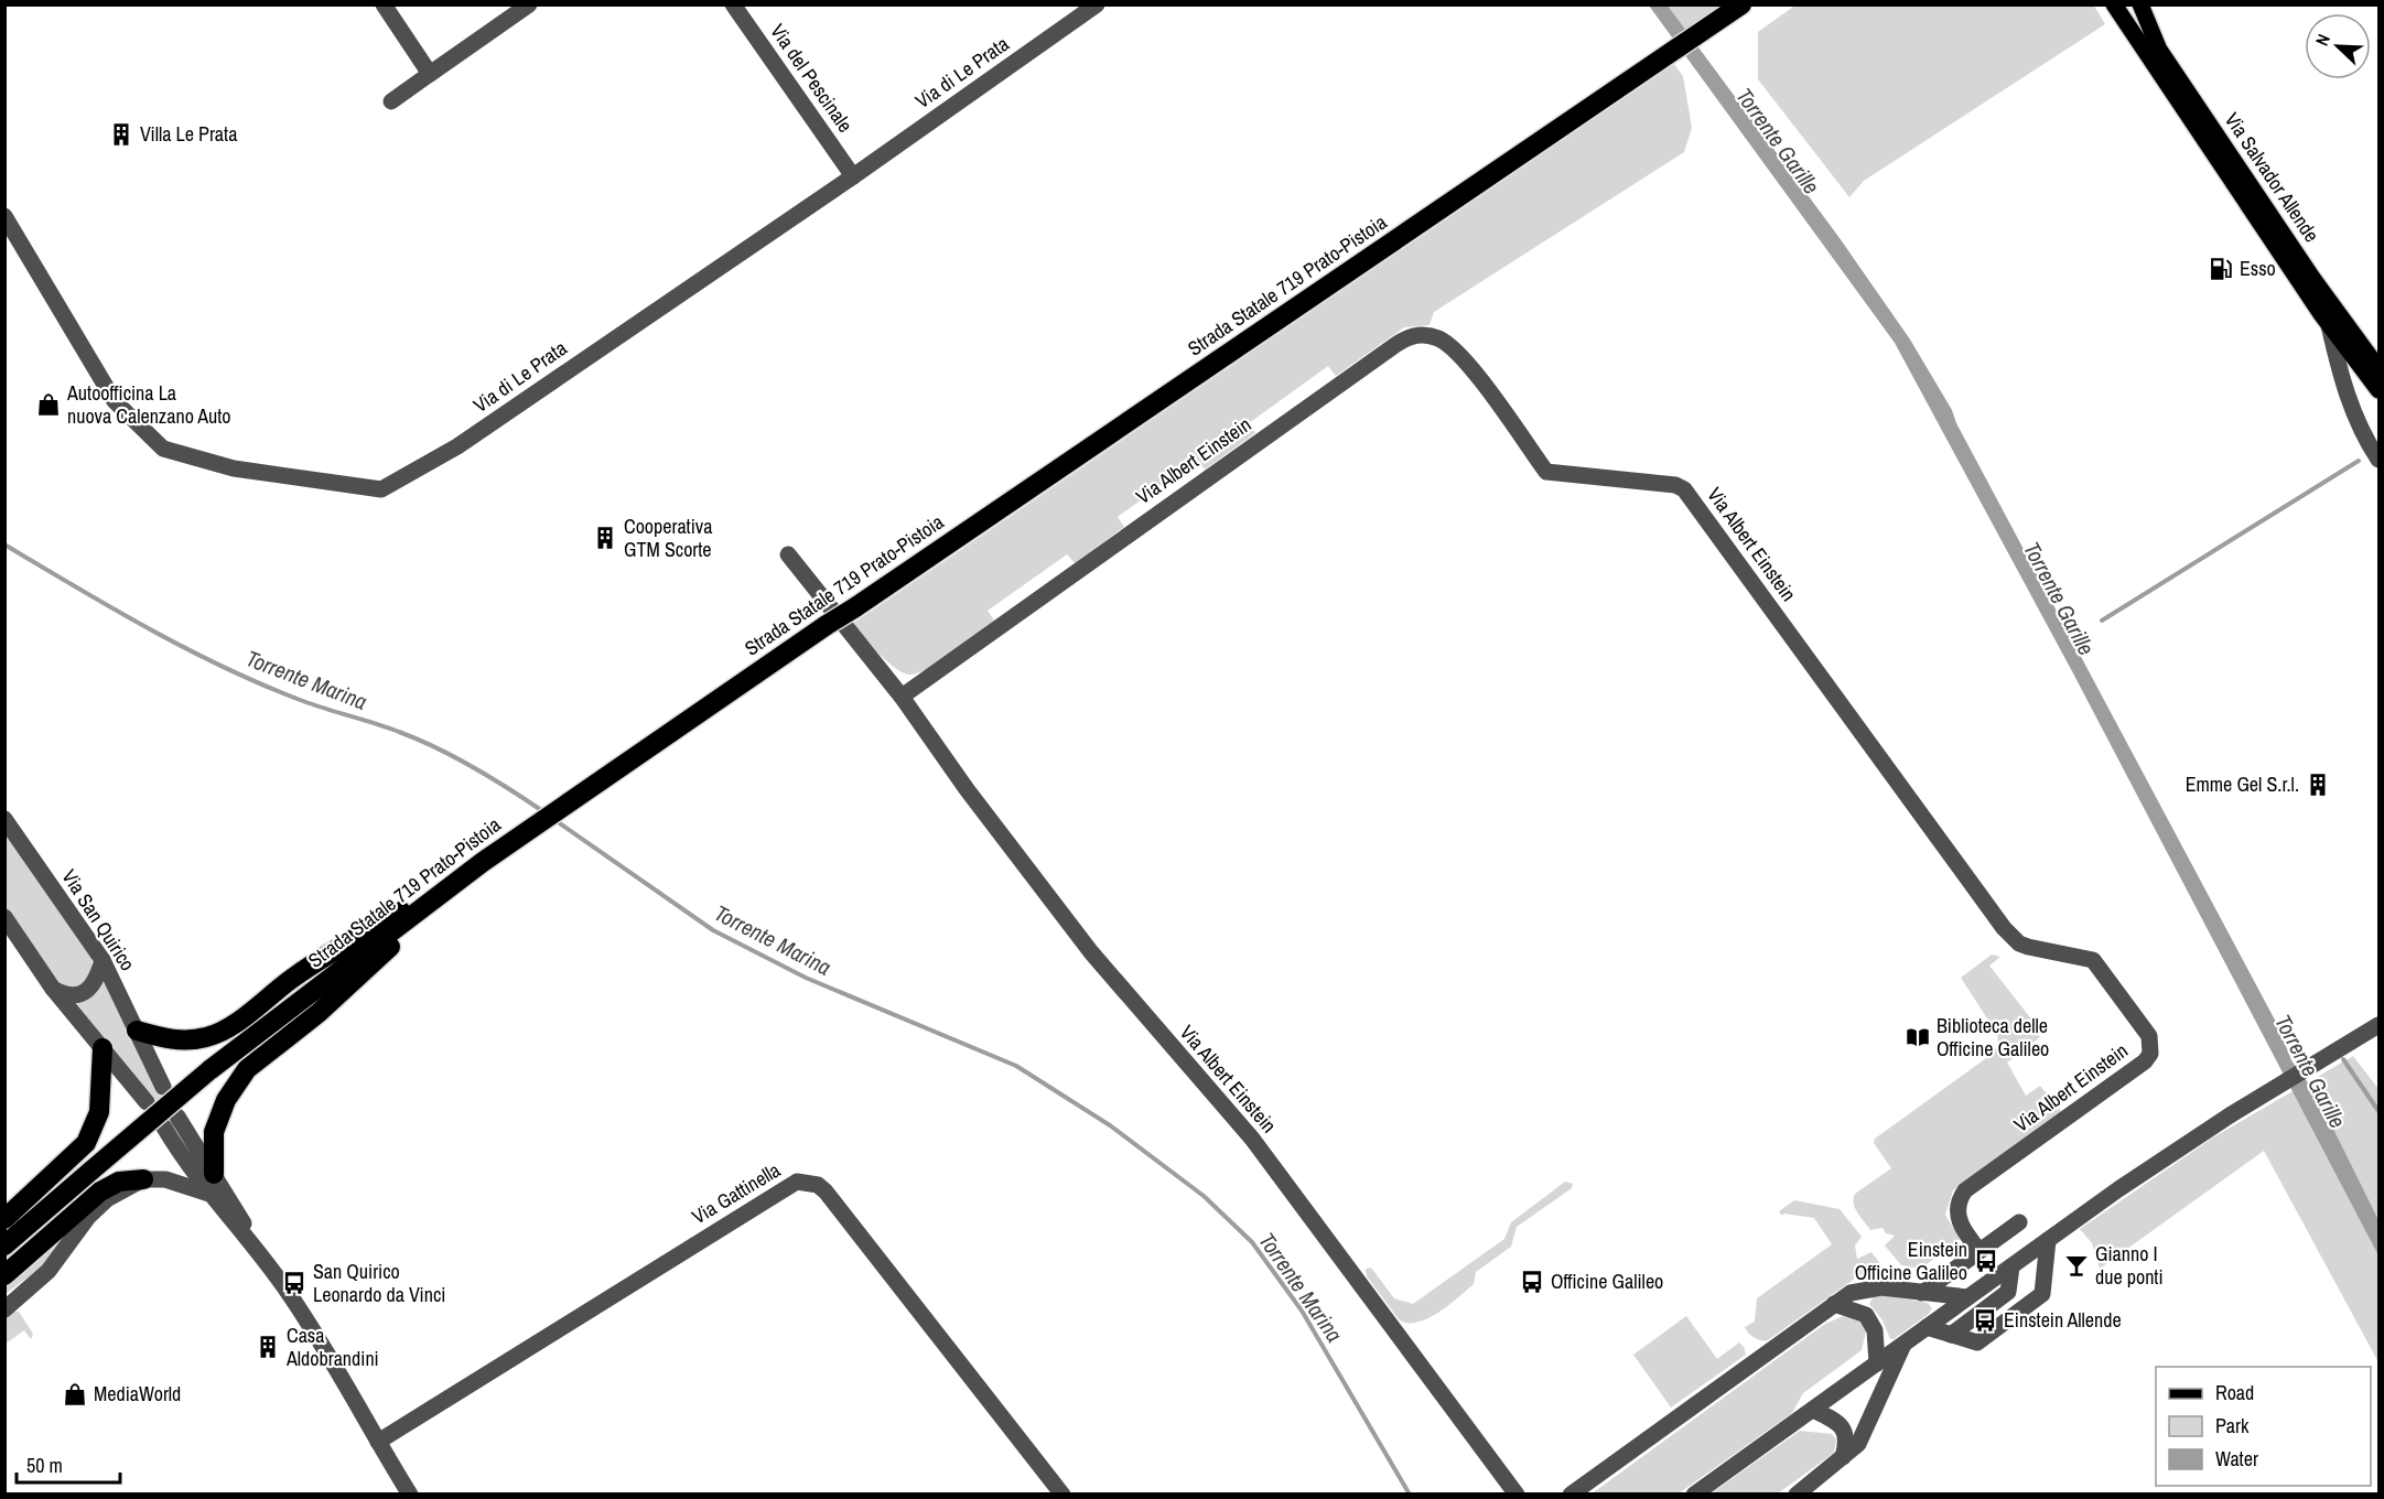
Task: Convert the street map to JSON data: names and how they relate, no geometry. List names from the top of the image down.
{
  "streets": {
    "highway": ["Strada Statale 719 Prato-Pistoia"],
    "main road": ["Via Salvador Allende"],
    "street": [
      "Via di Le Prata",
      "Via del Pescinale",
      "Via Albert Einstein",
      "Via San Quirico",
      "Via Gattinella"
    ]
  },
  "crossings": [
    ["Via di Le Prata", "Via del Pescinale"]
  ],
  "water": ["Torrente Garille", "Torrente Marina"],
  "places": {
    "building": [
      "Villa Le Prata",
      "Cooperativa GTM Scorte",
      "Emme Gel S.r.l.",
      "Casa Aldobrandini"
    ],
    "fuel station": ["Esso"],
    "shop": ["Autoofficina La nuova Calenzano Auto", "MediaWorld"],
    "library": ["Biblioteca delle Officine Galileo"],
    "bus stop": [
      "Einstein Officine Galileo",
      "Officine Galileo",
      "San Quirico Leonardo da Vinci",
      "Einstein Allende"
    ],
    "bar": ["Gianno I due ponti"]
  },
  "legend": ["Road", "Park", "Water"],
  "scale_bar": "50 m",
  "north": "top left"
}
